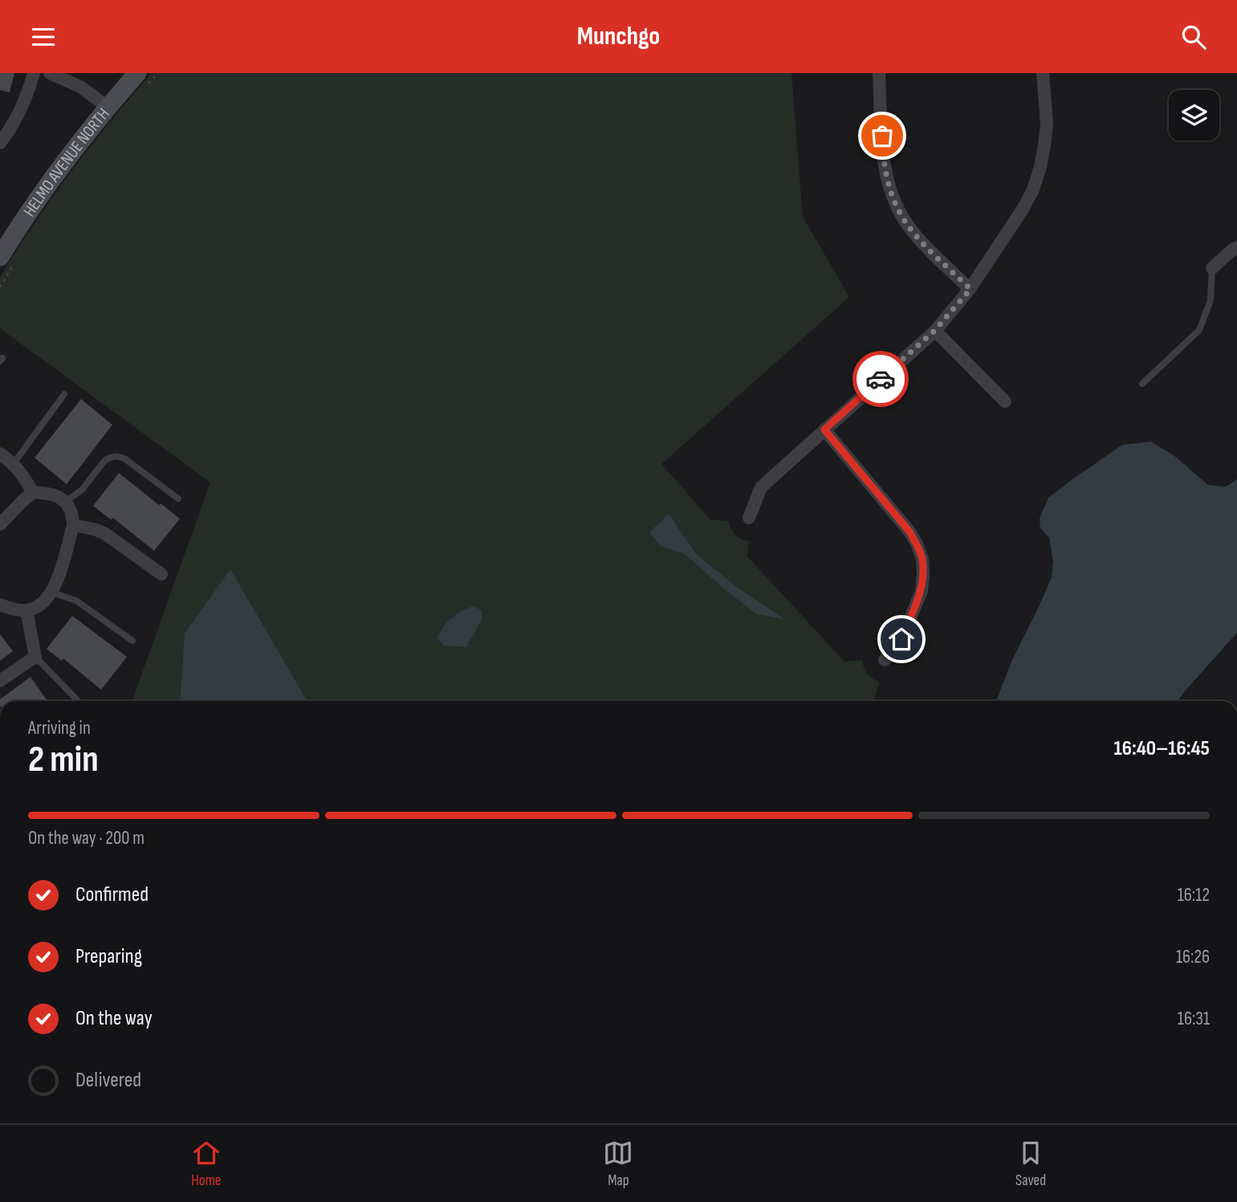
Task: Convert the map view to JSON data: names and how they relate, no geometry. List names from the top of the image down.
{
  "streets": {
    "street": ["HELMO AVENUE NORTH"]
  },
  "page": {
    "header": "Munchgo",
    "heading": ["2 min", "Arriving in", "16:40–16:45"],
    "bar": "On the way · 200 m",
    "list": [
      ["Confirmed", "16:12"],
      ["Preparing", "16:26"],
      ["On the way", "16:31"],
      "Delivered"
    ],
    "tabs": ["Home", "Map", "Saved"]
  }
}
